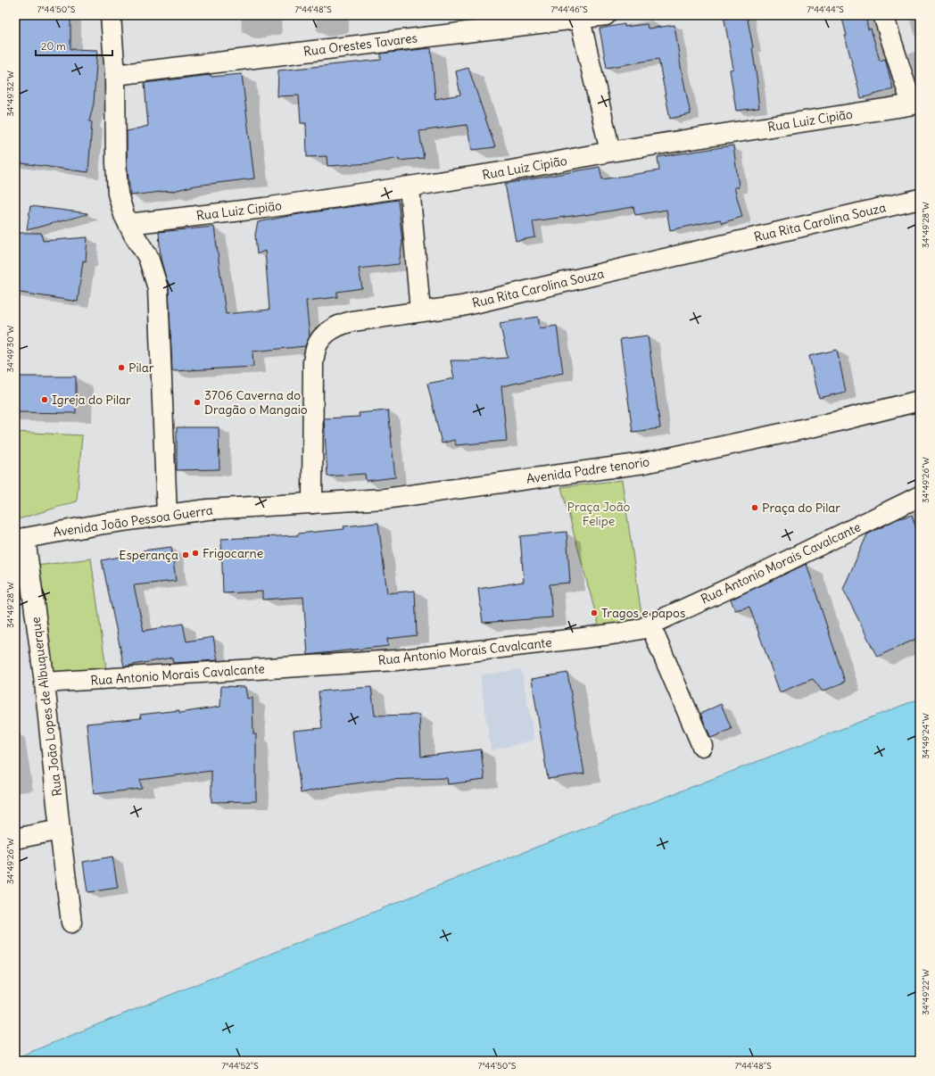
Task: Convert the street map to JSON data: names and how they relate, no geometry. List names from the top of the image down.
{
  "streets": {
    "street": [
      "Rua Orestes Tavares",
      "Rua Luiz Cipião",
      "Rua Rita Carolina Souza",
      "Avenida Padre tenorio",
      "Avenida João Pessoa Guerra",
      "Rua Antonio Morais Cavalcante",
      "Rua João Lopes de Albuquerque"
    ]
  },
  "crossings": [
    ["Rua Rita Carolina Souza", "Avenida Padre tenorio"],
    ["Avenida Padre tenorio", "Avenida João Pessoa Guerra"],
    ["Avenida João Pessoa Guerra", "Rua João Lopes de Albuquerque"],
    ["Rua Antonio Morais Cavalcante", "Rua João Lopes de Albuquerque"]
  ],
  "parks": ["Praça João Felipe"],
  "places": [
    "Pilar",
    "Igreja do Pilar",
    "3706 Caverna do Dragão o Mangaio",
    "Praça do Pilar",
    "Frigocarne",
    "Esperança",
    "Tragos e papos"
  ],
  "scale_bar": "20 m",
  "coordinates": [
    "7°44'50\"S",
    "7°44'48\"S",
    "7°44'46\"S",
    "7°44'44\"S",
    "34°49'32\"W",
    "34°49'28\"W",
    "34°49'30\"W",
    "34°49'26\"W",
    "34°49'24\"W",
    "34°49'22\"W",
    "7°44'52\"S"
  ]
}
